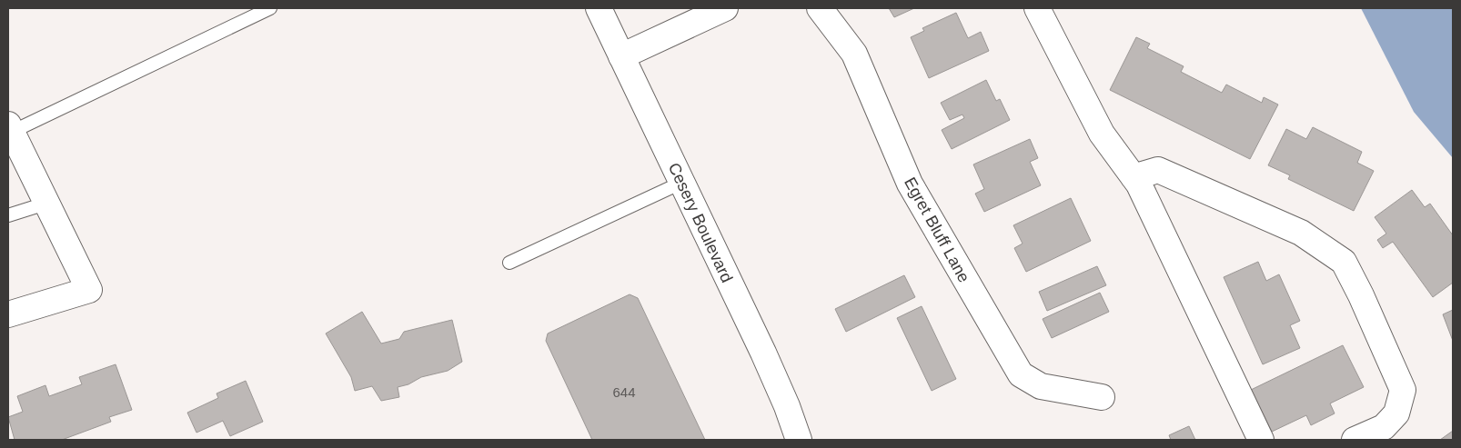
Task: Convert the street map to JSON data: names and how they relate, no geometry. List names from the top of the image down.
{
  "streets": {
    "street": ["Cesery Boulevard", "Egret Bluff Lane"]
  },
  "house_numbers": ["644"]
}
